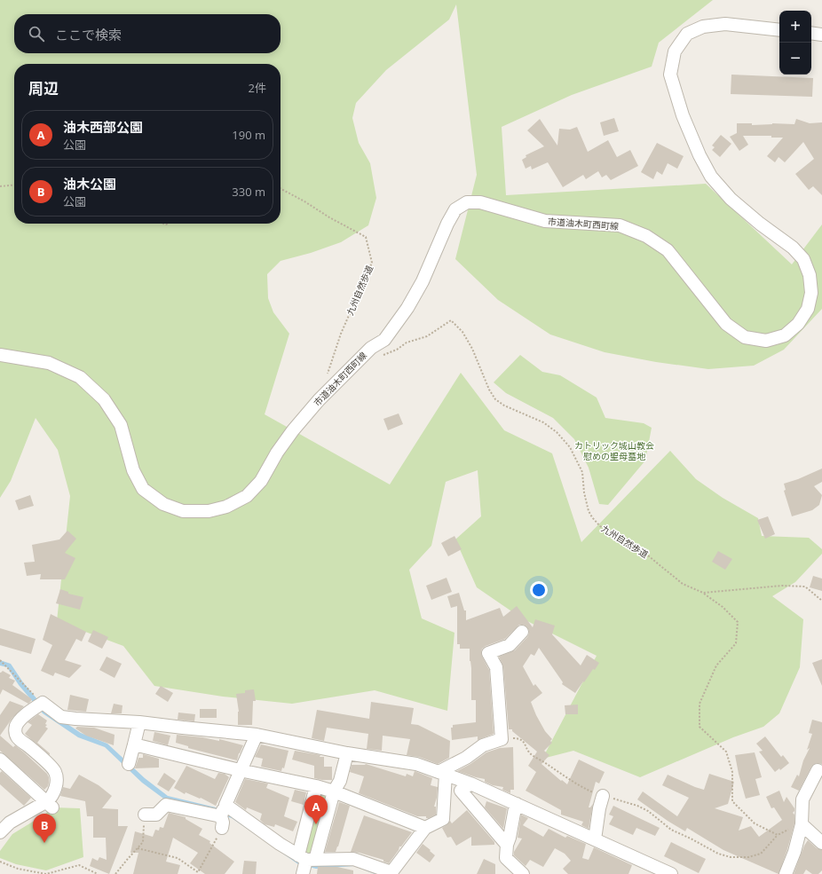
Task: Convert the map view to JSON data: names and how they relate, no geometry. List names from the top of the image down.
{
  "streets": {
    "street": ["市道油木町西町線"],
    "path": ["九州自然歩道"]
  },
  "crossings": [
    ["市道油木町西町線", "九州自然歩道"]
  ],
  "parks": ["カトリック城山教会 慰めの聖母墓地"],
  "page": {
    "map_buttons": ["+", "−"],
    "search": "ここで検索",
    "heading": ["周辺", "2件"],
    "list": [
      {
        "mark": "A",
        "name": "油木西部公園",
        "note": "公園",
        "value": "190 m"
      },
      {
        "mark": "B",
        "name": "油木公園",
        "note": "公園",
        "value": "330 m"
      }
    ],
    "pins": ["A", "B"]
  }
}
